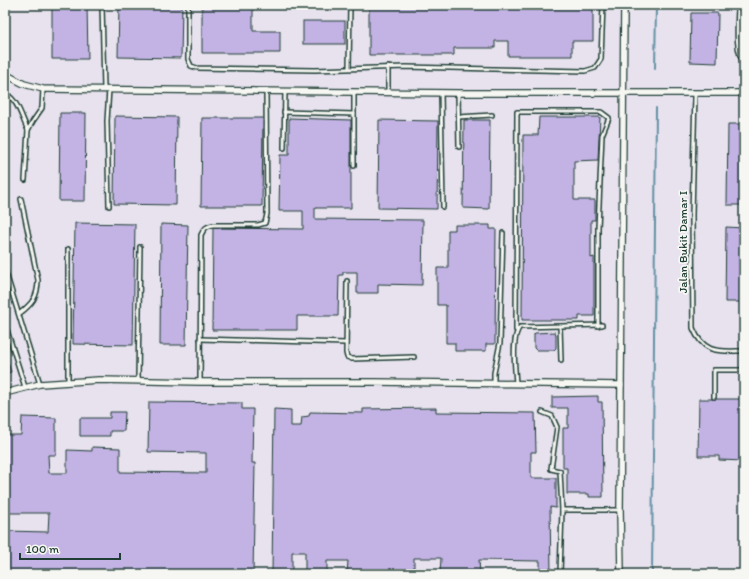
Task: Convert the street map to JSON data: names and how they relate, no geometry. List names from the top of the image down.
{
  "streets": {
    "lane": ["Jalan Bukit Damar I"]
  },
  "scale_bar": "100 m"
}
